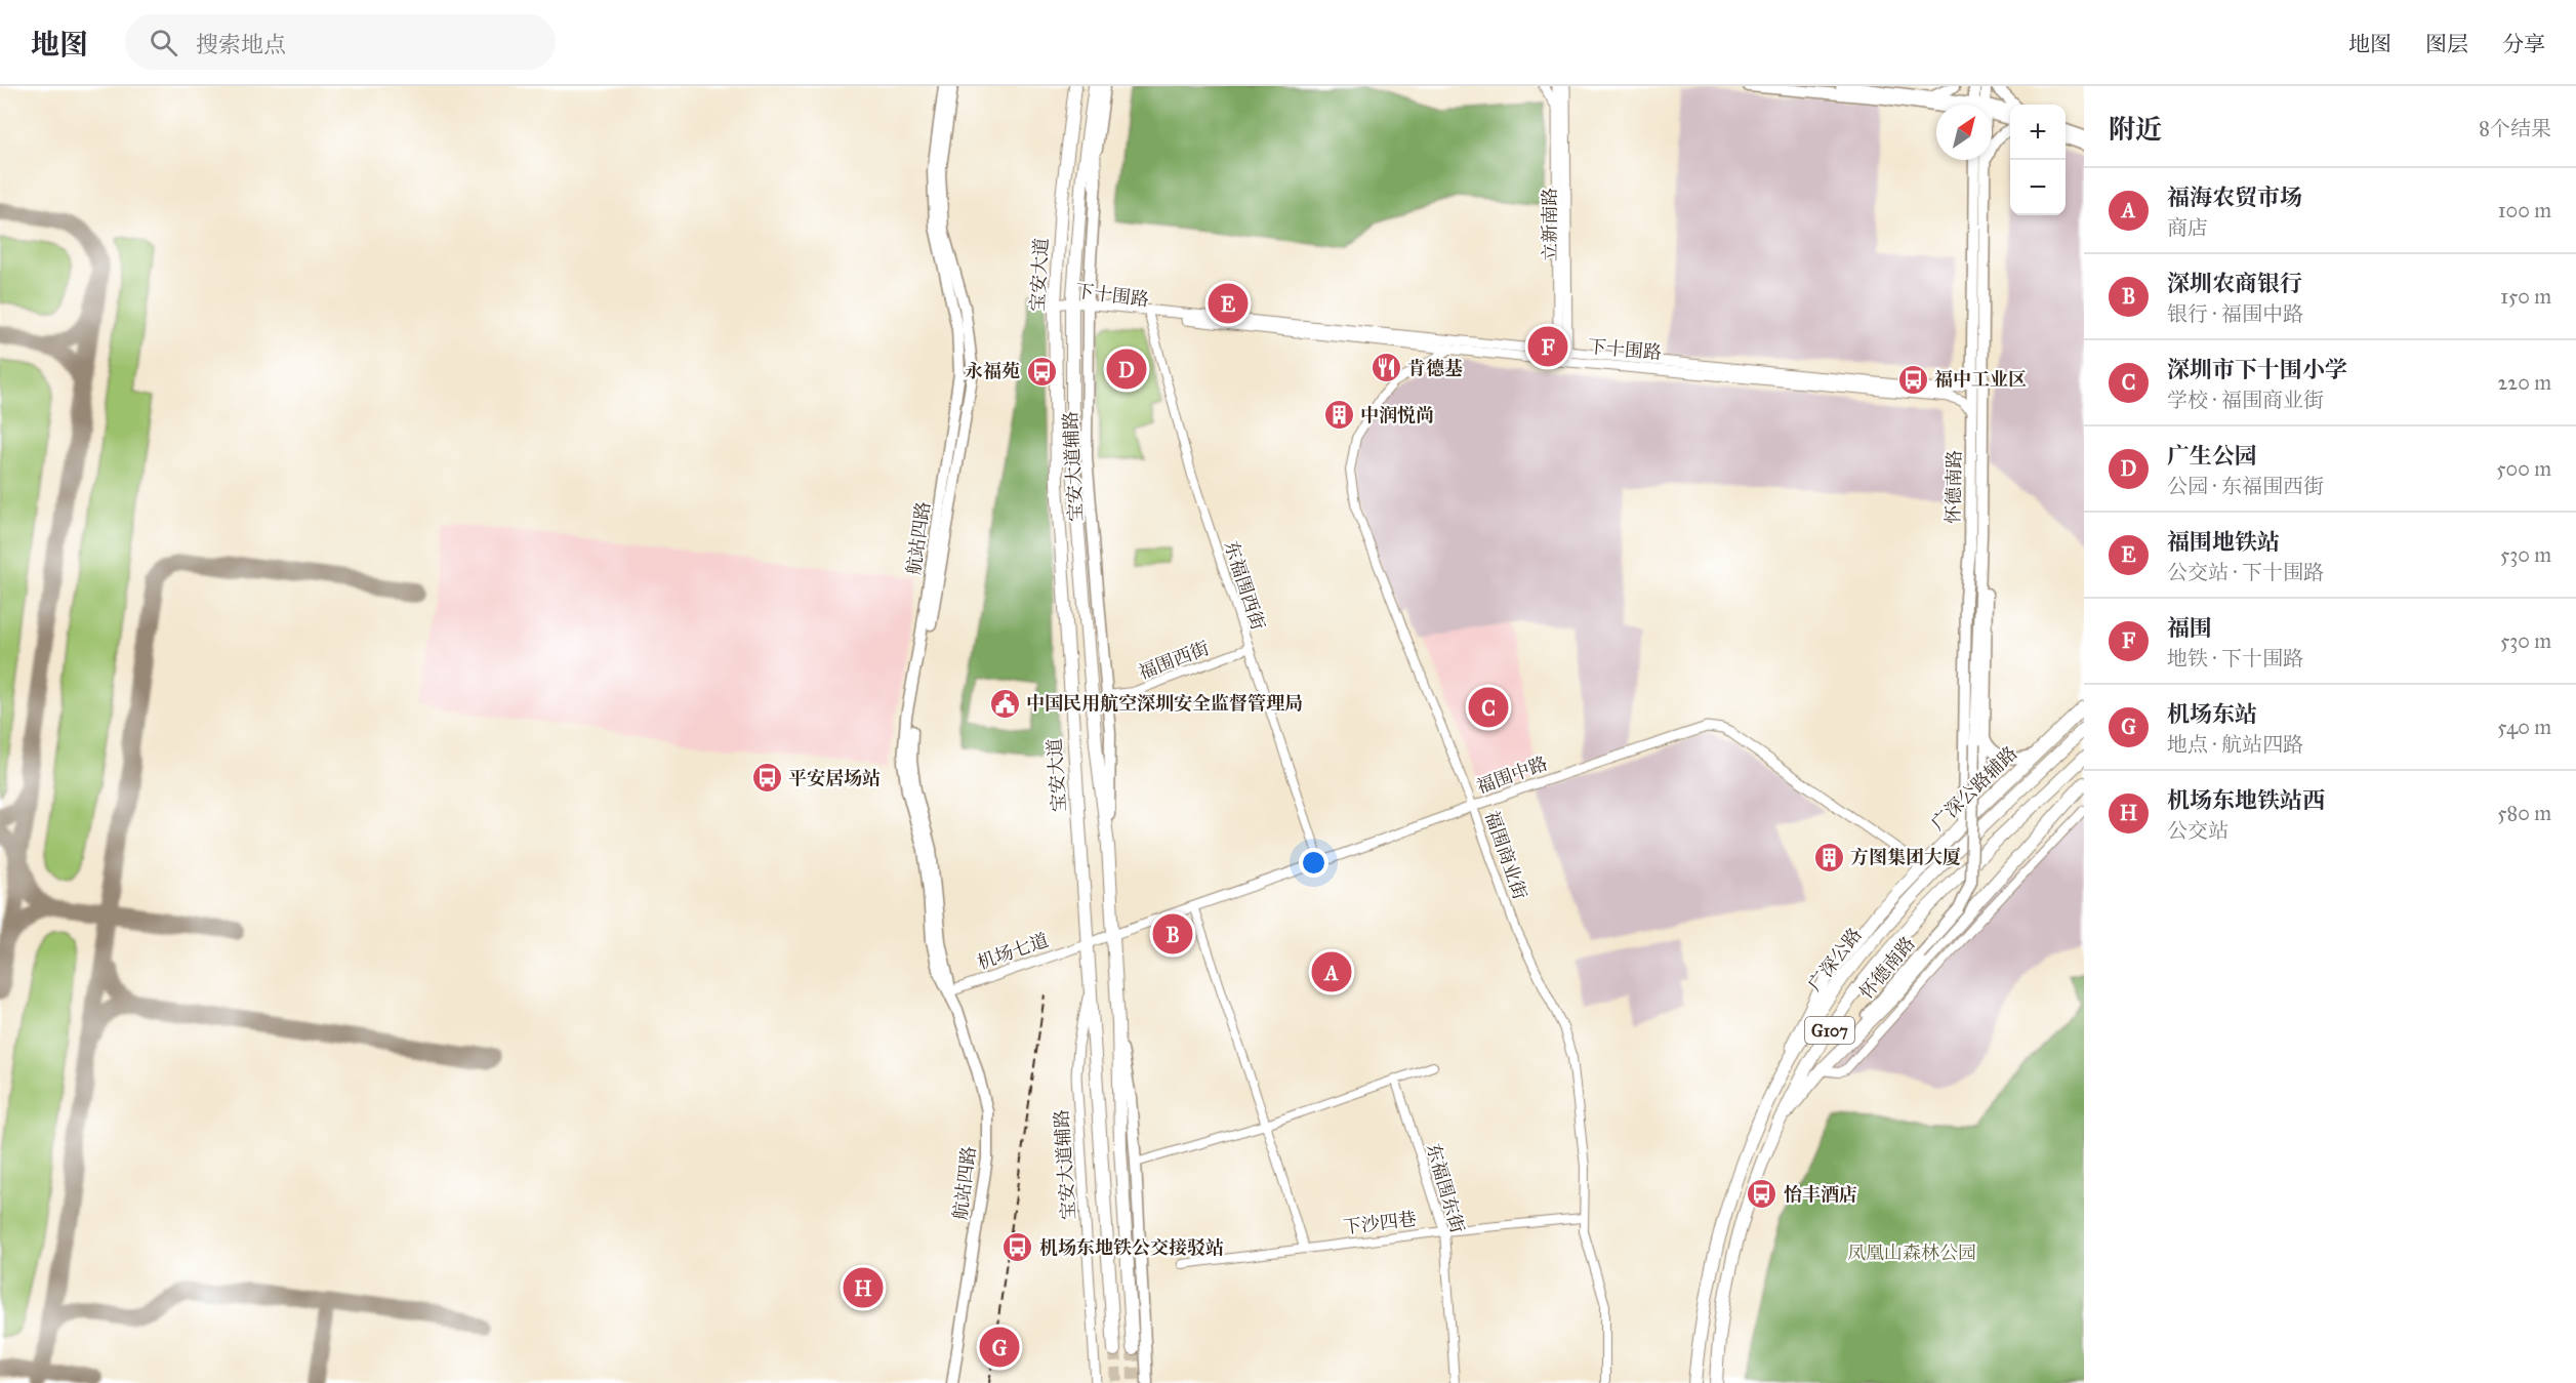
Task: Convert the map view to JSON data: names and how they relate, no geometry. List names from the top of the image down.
{
  "streets": {
    "main road": [
      "宝安大道",
      "宝安大道辅路",
      "怀德南路",
      "航站四路",
      "广深公路辅路",
      "广深公路",
      "G107"
    ],
    "street": [
      "立新南路",
      "下十围路",
      "东福围西街",
      "福围西街",
      "福围中路",
      "福围商业街",
      "机场七道",
      "东福围东街",
      "下沙四巷"
    ]
  },
  "crossings": [
    ["立新南路", "下十围路"],
    ["宝安大道", "下十围路"],
    ["宝安大道", "宝安大道辅路"],
    ["宝安大道", "福围中路"],
    ["宝安大道", "机场七道"],
    ["下十围路", "宝安大道辅路"],
    ["下十围路", "怀德南路"],
    ["下十围路", "东福围西街"],
    ["下十围路", "福围商业街"],
    ["宝安大道辅路", "福围西街"],
    ["怀德南路", "广深公路辅路"],
    ["航站四路", "机场七道"],
    ["东福围西街", "福围西街"],
    ["东福围西街", "福围中路"],
    ["福围中路", "广深公路辅路"],
    ["福围中路", "福围商业街"],
    ["福围中路", "机场七道"],
    ["广深公路辅路", "广深公路"],
    ["福围商业街", "下沙四巷"],
    ["东福围东街", "下沙四巷"]
  ],
  "parks": ["凤凰山森林公园"],
  "places": {
    "restaurant": ["肯德基"],
    "bus stop": [
      "永福苑",
      "福中工业区",
      "平安居场站",
      "怡丰酒店",
      "机场东地铁公交接驳站"
    ],
    "building": ["中润悦尚", "方图集团大厦"],
    "public building": ["中国民用航空深圳安全监督管理局"]
  },
  "north": "top right",
  "page": {
    "header": "地图",
    "search": "搜索地点",
    "nav": ["地图", "图层", "分享"],
    "heading": ["附近", "8个结果"],
    "map_buttons": ["+", "−"],
    "list": [
      {
        "mark": "A",
        "name": "福海农贸市场",
        "note": "商店",
        "value": "100 m"
      },
      {
        "mark": "B",
        "name": "深圳农商银行",
        "note": "银行 · 福围中路",
        "value": "150 m"
      },
      {
        "mark": "C",
        "name": "深圳市下十围小学",
        "note": "学校 · 福围商业街",
        "value": "220 m"
      },
      {
        "mark": "D",
        "name": "广生公园",
        "note": "公园 · 东福围西街",
        "value": "500 m"
      },
      {
        "mark": "E",
        "name": "福围地铁站",
        "note": "公交站 · 下十围路",
        "value": "530 m"
      },
      {
        "mark": "F",
        "name": "福围",
        "note": "地铁 · 下十围路",
        "value": "530 m"
      },
      {
        "mark": "G",
        "name": "机场东站",
        "note": "地点 · 航站四路",
        "value": "540 m"
      },
      {
        "mark": "H",
        "name": "机场东地铁站西",
        "note": "公交站",
        "value": "580 m"
      }
    ],
    "pins": [
      "E",
      "F",
      "D",
      "C",
      "B",
      "A",
      "H",
      "G"
    ]
  }
}
